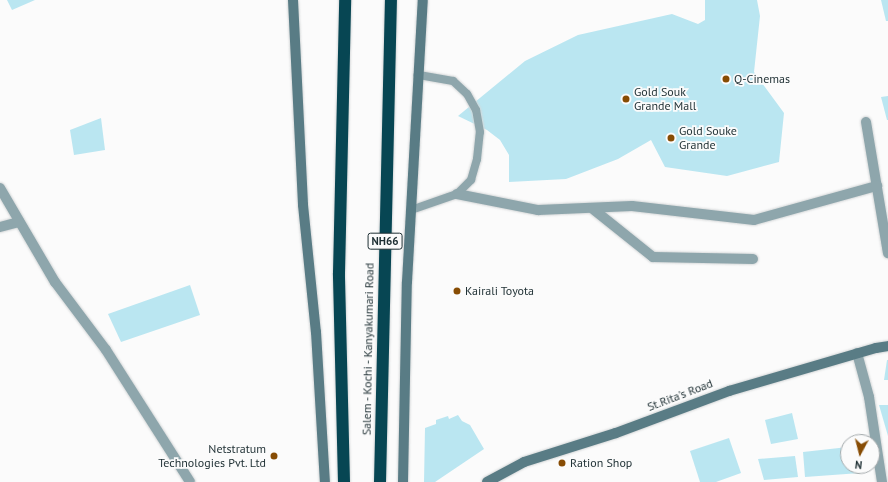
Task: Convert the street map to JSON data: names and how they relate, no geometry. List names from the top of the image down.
{
  "streets": {
    "highway": ["NH66", "Salem - Kochi - Kanyakumari Road"],
    "street": ["St.Rita's Road"]
  },
  "places": [
    "Q-Cinemas",
    "Gold Souk Grande Mall",
    "Gold Souke Grande",
    "Kairali Toyota",
    "Netstratum Technologies Pvt. Ltd",
    "Ration Shop"
  ],
  "north": "bottom"
}
